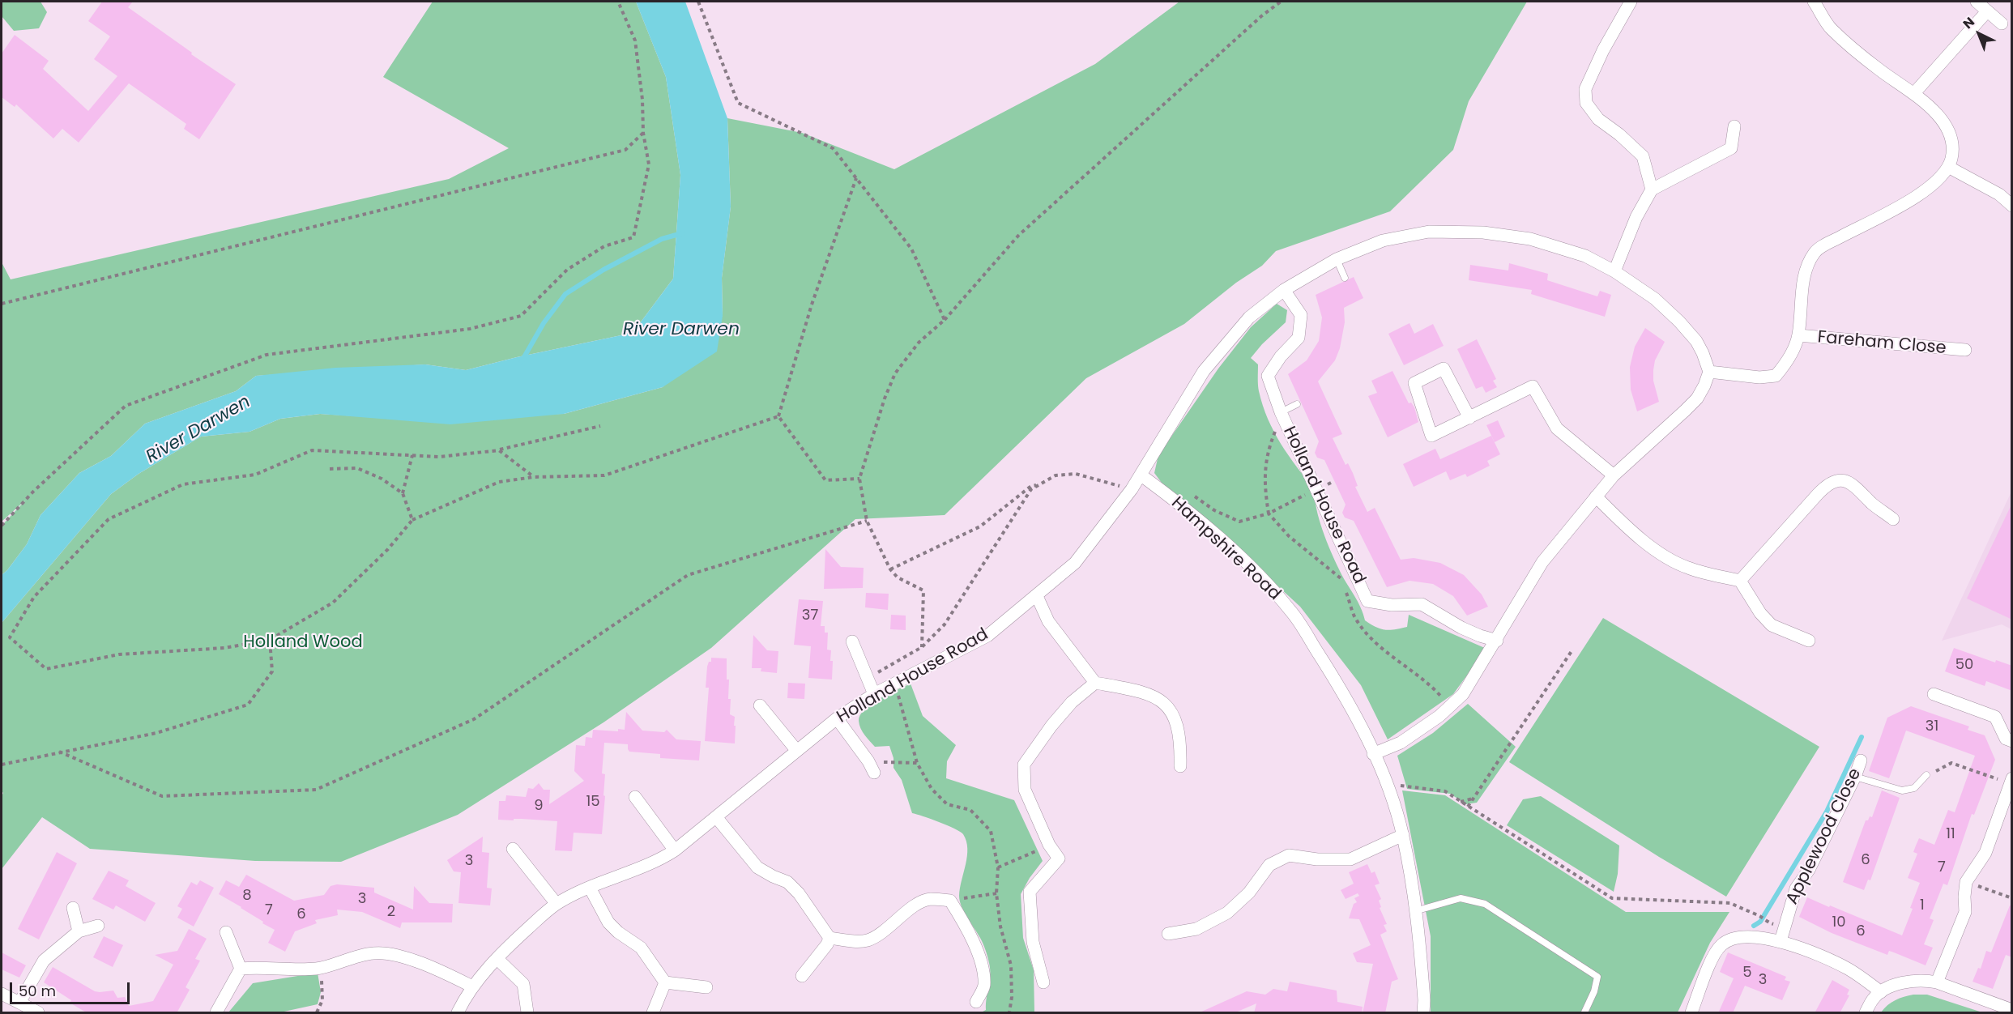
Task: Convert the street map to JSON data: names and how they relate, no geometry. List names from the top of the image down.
{
  "streets": {
    "street": [
      "Fareham Close",
      "Holland House Road",
      "Hampshire Road",
      "Applewood Close"
    ]
  },
  "crossings": [
    ["Fareham Close", "Holland House Road"],
    ["Holland House Road", "Hampshire Road"]
  ],
  "water": ["River Darwen"],
  "parks": ["Holland Wood"],
  "house_numbers": [
    "37",
    "50",
    "31",
    "15",
    "9",
    "11",
    "6",
    "3",
    "7",
    "8",
    "3",
    "1",
    "7",
    "2",
    "6",
    "10",
    "6",
    "5",
    "3"
  ],
  "scale_bar": "50 m",
  "north": "top left"
}
